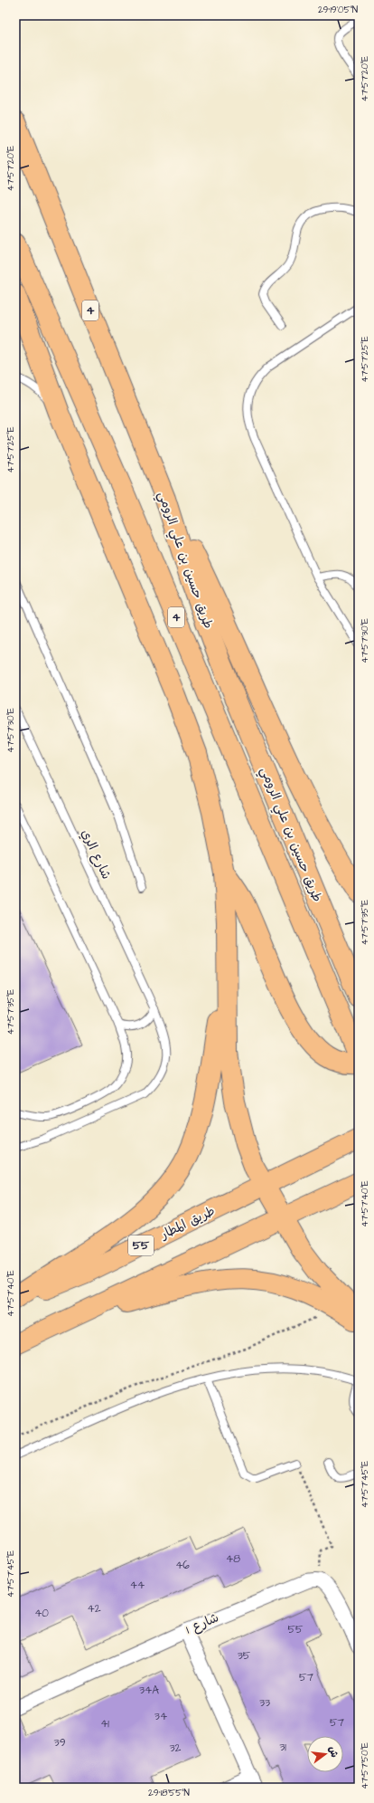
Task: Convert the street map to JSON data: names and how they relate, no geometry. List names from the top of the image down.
{
  "streets": {
    "highway": [
      "4",
      "طريق حسين بن علي الرومي",
      "طريق المطار",
      "55"
    ],
    "street": ["شارع 1"],
    "lane": ["شارع الري"]
  },
  "house_numbers": [
    "48",
    "46",
    "44",
    "42",
    "40",
    "55",
    "35",
    "57",
    "34A",
    "33",
    "34",
    "57",
    "41",
    "39",
    "31",
    "32"
  ],
  "north": "right",
  "coordinates": [
    "29°19'05\"N",
    "47°57'20\"E",
    "47°57'25\"E",
    "47°57'30\"E",
    "47°57'35\"E",
    "47°57'40\"E",
    "47°57'45\"E",
    "47°57'50\"E",
    "29°18'55\"N"
  ]
}
